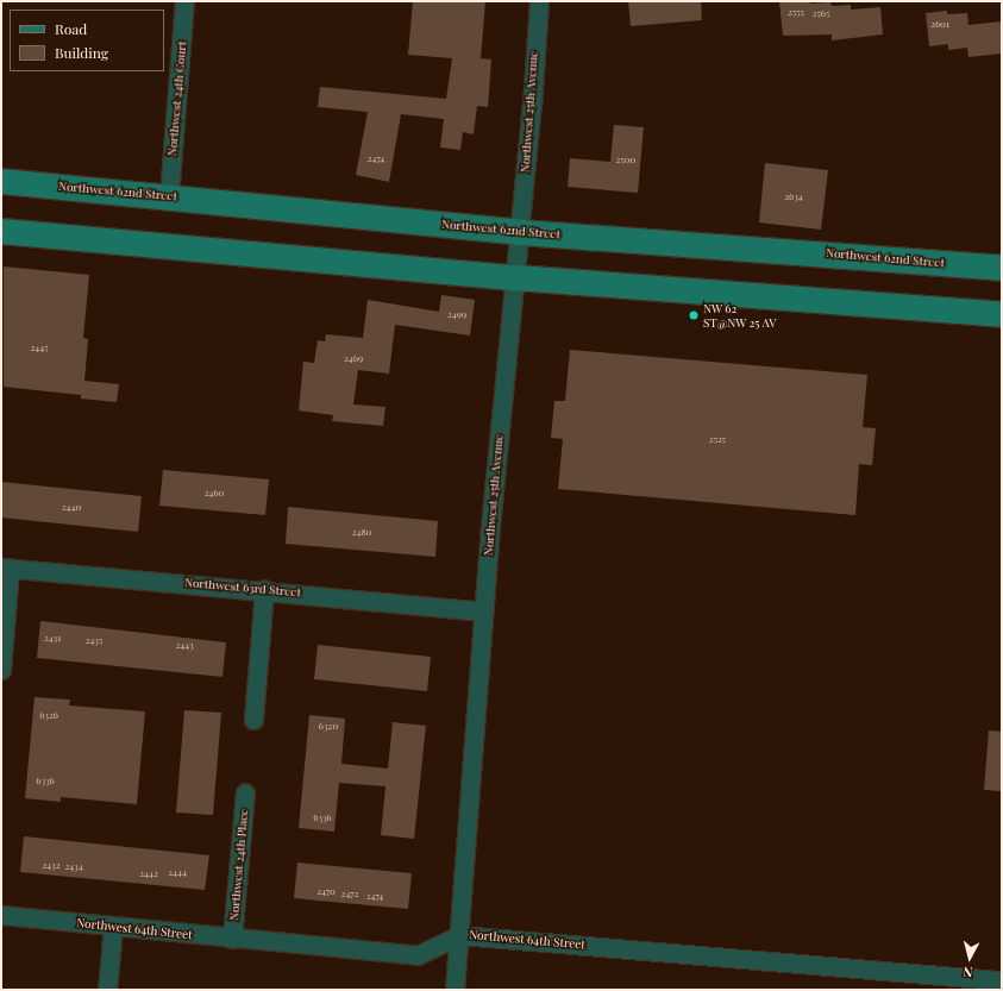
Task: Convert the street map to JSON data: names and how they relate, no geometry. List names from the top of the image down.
{
  "streets": {
    "main road": ["Northwest 62nd Street"],
    "street": [
      "Northwest 24th Court",
      "Northwest 25th Avenue",
      "Northwest 63rd Street",
      "Northwest 24th Place",
      "Northwest 64th Street"
    ]
  },
  "crossings": [
    ["Northwest 24th Court", "Northwest 62nd Street"],
    ["Northwest 25th Avenue", "Northwest 62nd Street"],
    ["Northwest 25th Avenue", "Northwest 63rd Street"],
    ["Northwest 25th Avenue", "Northwest 64th Street"],
    ["Northwest 24th Place", "Northwest 64th Street"]
  ],
  "places": ["NW 62 ST@NW 25 AV"],
  "house_numbers": [
    "2555",
    "2565",
    "2601",
    "2474",
    "2500",
    "2634",
    "2499",
    "2445",
    "2469",
    "2525",
    "2460",
    "2440",
    "2480",
    "2431",
    "2435",
    "2443",
    "6326",
    "6320",
    "6336",
    "6336",
    "2432",
    "2434",
    "2444",
    "2442",
    "2470",
    "2472",
    "2474"
  ],
  "legend": ["Road", "Building"],
  "north": "bottom"
}
